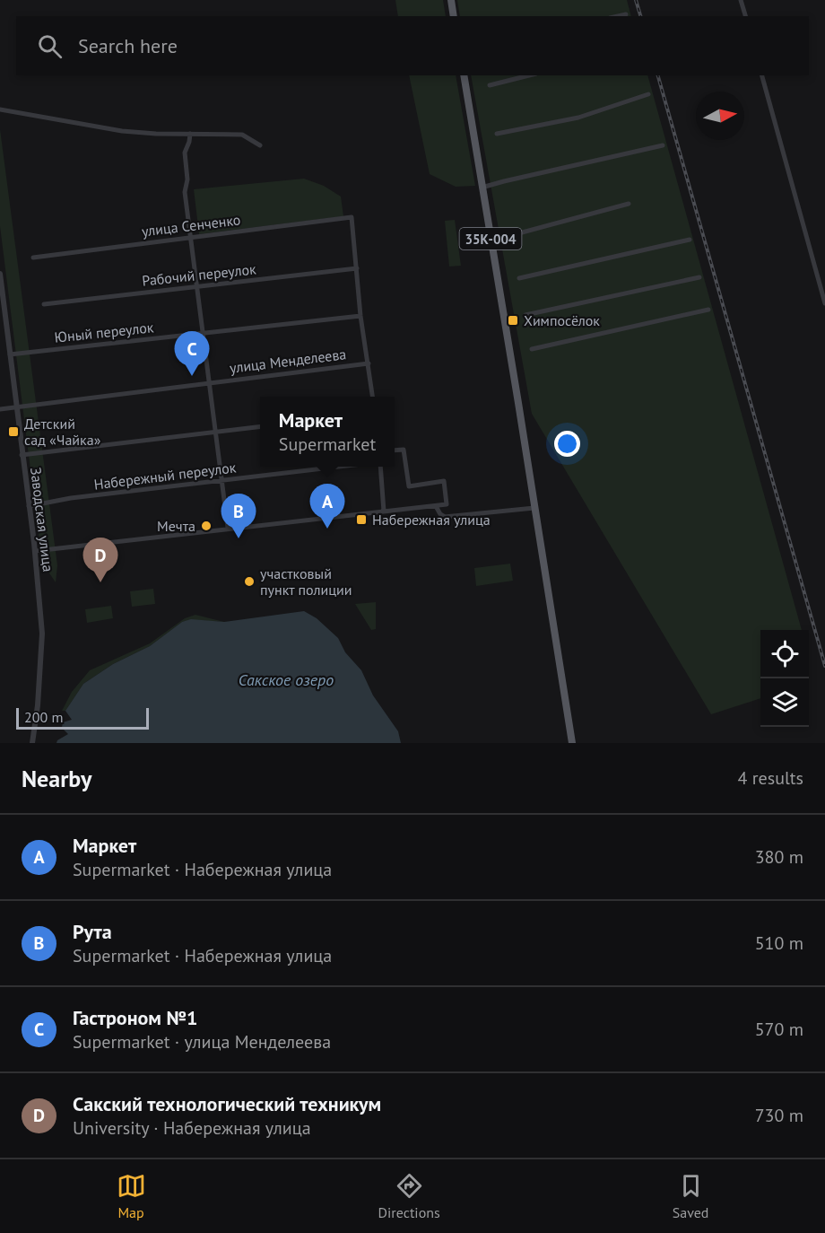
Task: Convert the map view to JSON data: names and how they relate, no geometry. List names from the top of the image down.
{
  "streets": {
    "main road": ["35К-004"],
    "street": [
      "улица Сенченко",
      "Рабочий переулок",
      "Юный переулок",
      "улица Менделеева",
      "Набережный переулок",
      "Заводская улица"
    ]
  },
  "crossings": [
    ["улица Сенченко", "Рабочий переулок"],
    ["Юный переулок", "Заводская улица"],
    ["улица Менделеева", "Заводская улица"],
    ["Набережный переулок", "Заводская улица"]
  ],
  "water": ["Сакское озеро"],
  "places": {
    "transit": ["Химпосёлок", "Детский сад «Чайка»", "Набережная улица"],
    "other": ["Мечта", "участковый пункт полиции"]
  },
  "scale_bar": "200 m",
  "north": "right",
  "page": {
    "search": "Search here",
    "pins": [
      "C",
      "A",
      "B",
      "D"
    ],
    "popup": ["Маркет", "Supermarket"],
    "scale": "200 m",
    "heading": ["Nearby", "4 results"],
    "list": [
      {
        "mark": "A",
        "name": "Маркет",
        "note": "Supermarket · Набережная улица",
        "value": "380 m"
      },
      {
        "mark": "B",
        "name": "Рута",
        "note": "Supermarket · Набережная улица",
        "value": "510 m"
      },
      {
        "mark": "C",
        "name": "Гастроном №1",
        "note": "Supermarket · улица Менделеева",
        "value": "570 m"
      },
      {
        "mark": "D",
        "name": "Сакский технологический техникум",
        "note": "University · Набережная улица",
        "value": "730 m"
      }
    ],
    "nav": ["Map", "Directions", "Saved"]
  }
}
